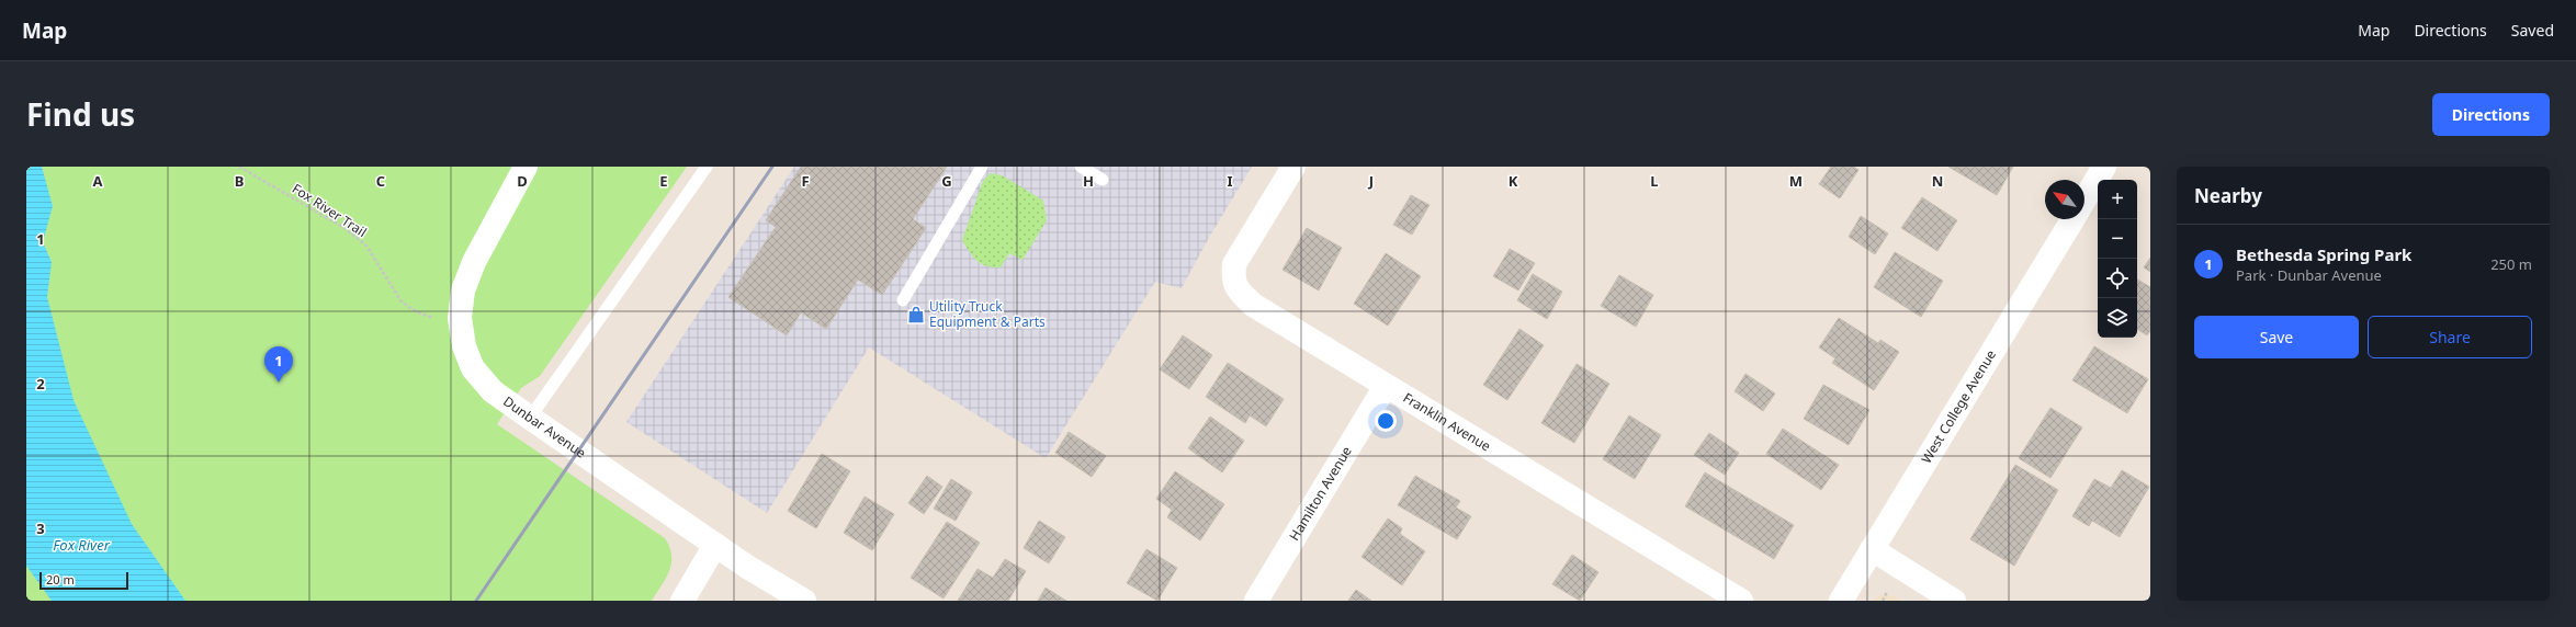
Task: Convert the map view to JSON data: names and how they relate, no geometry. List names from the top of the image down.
{
  "streets": {
    "street": [
      "West College Avenue",
      "Franklin Avenue",
      "Dunbar Avenue",
      "Hamilton Avenue"
    ],
    "path": ["Fox River Trail"]
  },
  "crossings": [
    ["Franklin Avenue", "Hamilton Avenue"]
  ],
  "water": ["Fox River"],
  "places": {
    "shop": ["Utility Truck Equipment & Parts"]
  },
  "scale_bar": "20 m",
  "north": "top left",
  "page": {
    "header": "Map",
    "nav": ["Map", "Directions", "Saved"],
    "title": "Find us",
    "buttons": [
      "Directions",
      ["Save", "Share"]
    ],
    "heading": "Nearby",
    "map_buttons": ["+", "−"],
    "list": [
      {
        "mark": "1",
        "name": "Bethesda Spring Park",
        "note": "Park · Dunbar Avenue",
        "value": "250 m"
      }
    ],
    "pins": "1",
    "scale": "20 m"
  },
  "grid": {
    "columns": [
      "A",
      "B",
      "C",
      "D",
      "E",
      "F",
      "G",
      "H",
      "I",
      "J",
      "K",
      "L",
      "M",
      "N"
    ],
    "rows": ["1", "2", "3"]
  }
}
